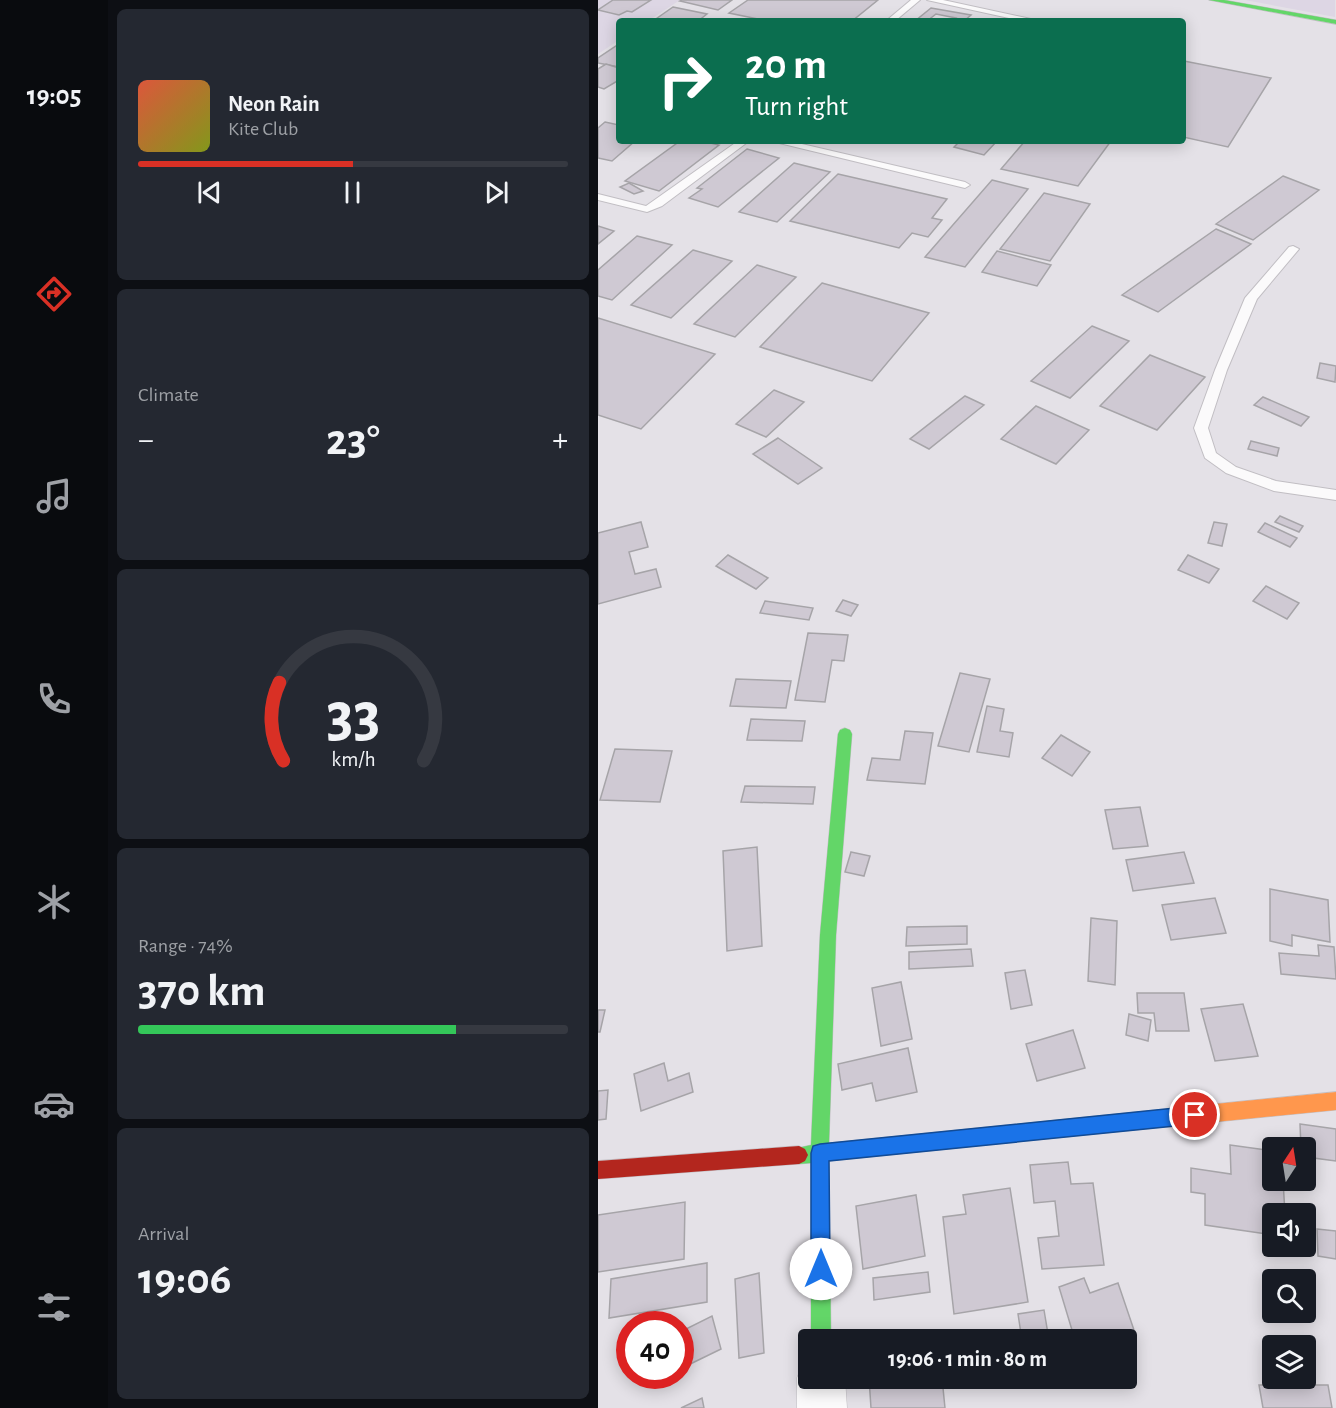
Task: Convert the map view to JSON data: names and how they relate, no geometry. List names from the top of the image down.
{
  "north": "top",
  "page": {
    "tabs": "19:05",
    "turn": ["20 m", "Turn right"],
    "song": ["Neon Rain", "Kite Club"],
    "tile": [
      "Climate",
      ["Range · 74%", "370 km"],
      ["Arrival", "19:06"]
    ],
    "heat": ["−", "23°", "+"],
    "limit": "40",
    "trip": "19:06 · 1 min · 80 m",
    "gauge": ["33", "km/h"]
  }
}
